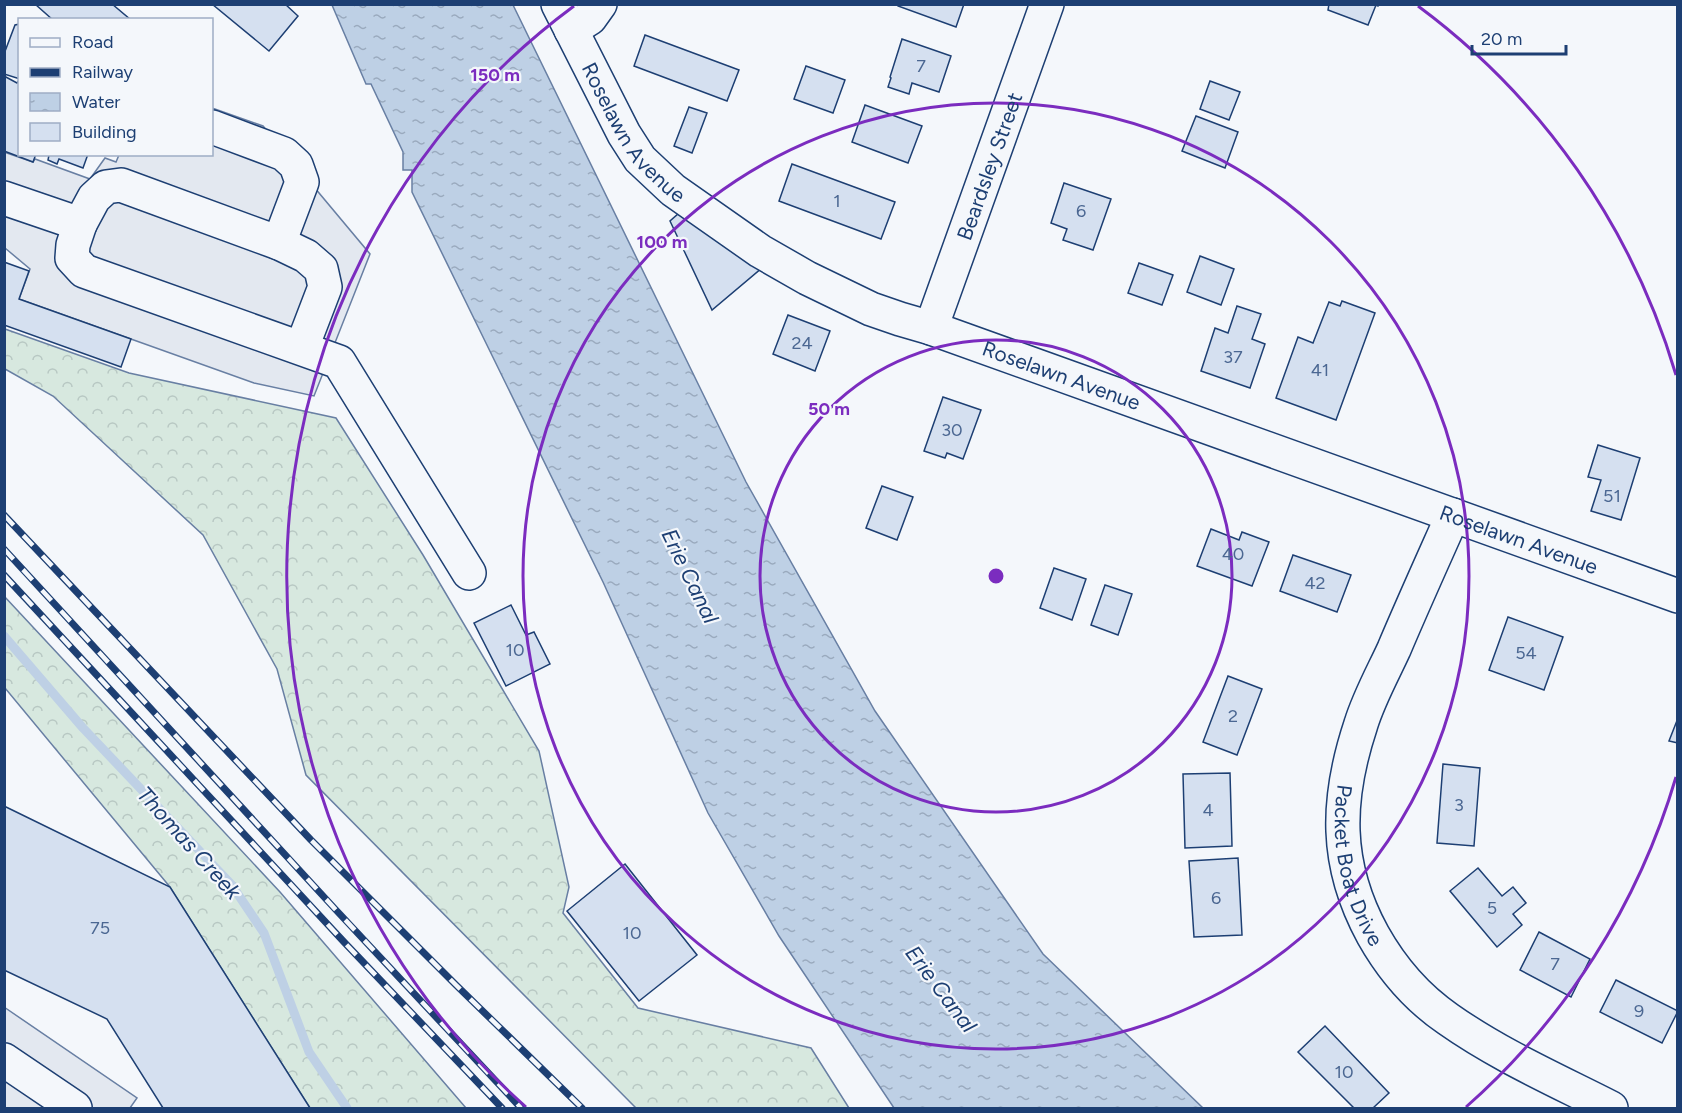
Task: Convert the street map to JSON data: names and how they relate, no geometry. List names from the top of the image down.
{
  "streets": {
    "street": ["Roselawn Avenue", "Beardsley Street", "Packet Boat Drive"]
  },
  "crossings": [
    ["Roselawn Avenue", "Beardsley Street"],
    ["Roselawn Avenue", "Packet Boat Drive"]
  ],
  "water": ["Erie Canal", "Thomas Creek"],
  "house_numbers": [
    "7",
    "1",
    "6",
    "24",
    "37",
    "41",
    "30",
    "51",
    "40",
    "42",
    "10",
    "54",
    "2",
    "3",
    "4",
    "6",
    "5",
    "75",
    "10",
    "7",
    "9",
    "10"
  ],
  "legend": [
    "Road",
    "Railway",
    "Water",
    "Building"
  ],
  "scale_bar": "20 m",
  "rings": ["150 m", "100 m", "50 m"]
}
